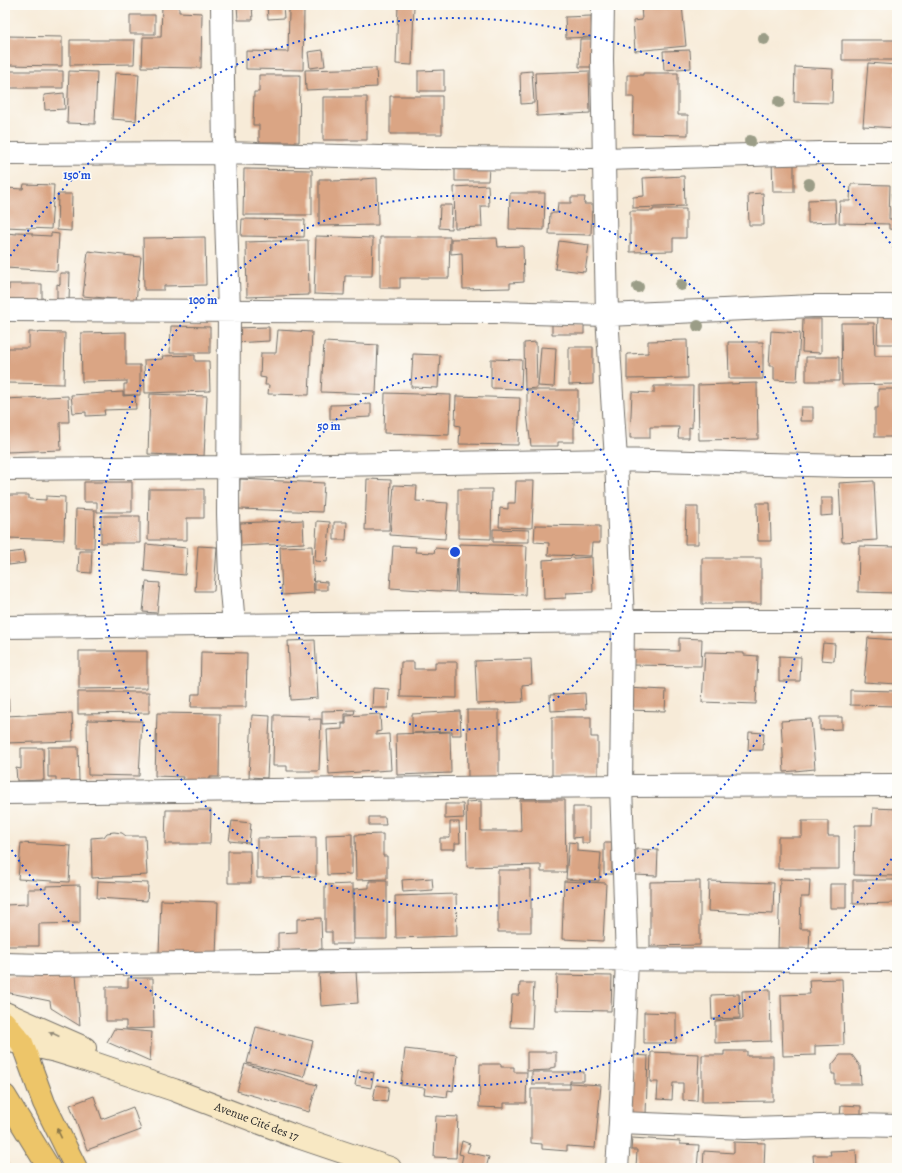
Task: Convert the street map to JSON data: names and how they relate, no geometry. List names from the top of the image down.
{
  "streets": {
    "street": ["Avenue Cité des 17"]
  },
  "rings": ["150 m", "100 m", "50 m"]
}
